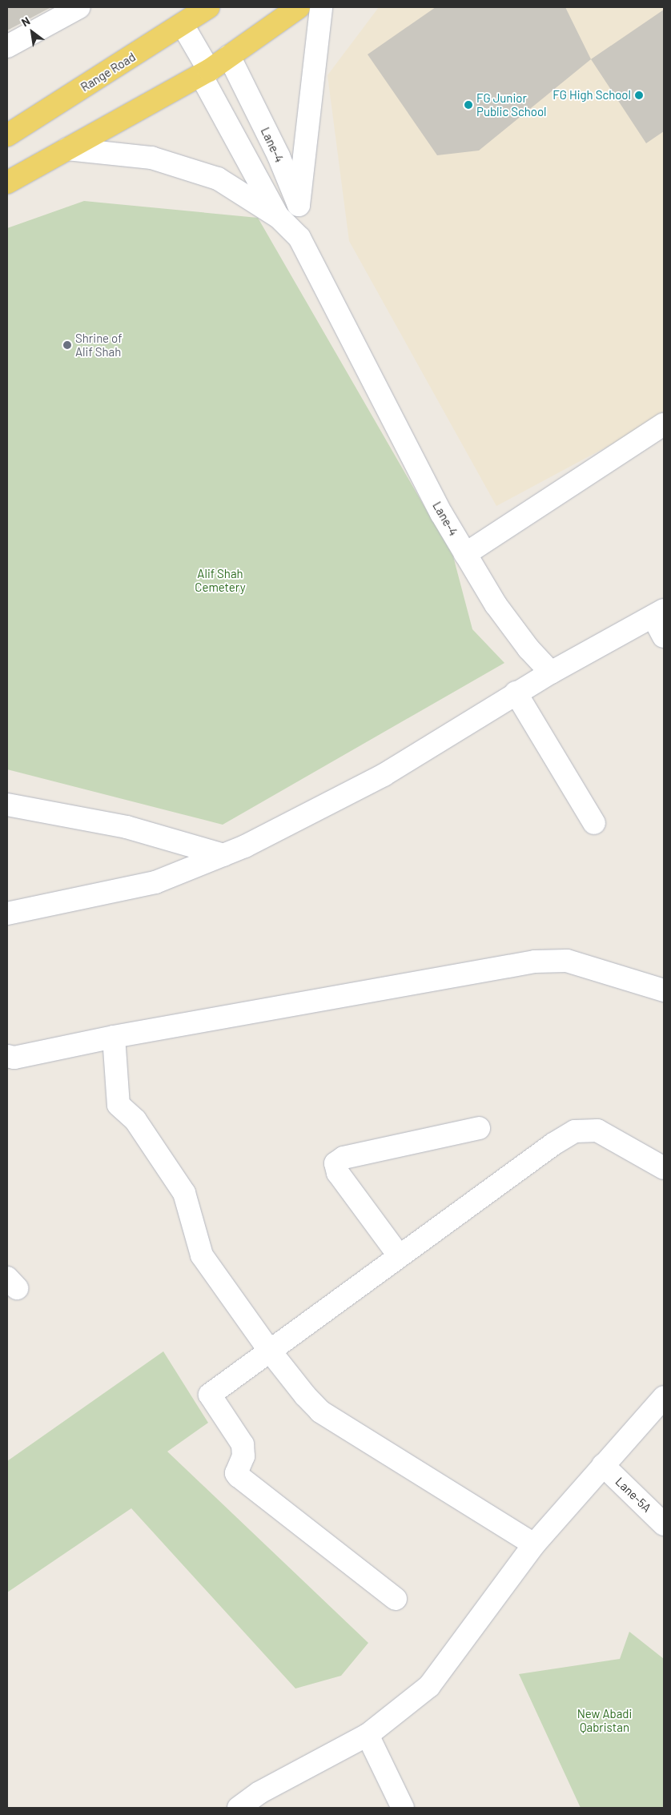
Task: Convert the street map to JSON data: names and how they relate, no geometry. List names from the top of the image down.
{
  "streets": {
    "main road": ["Range Road"],
    "street": ["Lane-4", "Lane-5A"]
  },
  "crossings": [
    ["Range Road", "Lane-4"]
  ],
  "parks": ["Alif Shah Cemetery", "New Abadi Qabristan"],
  "places": ["FG High School", "FG Junior Public School", "Shrine of Alif Shah"],
  "north": "top left"
}
